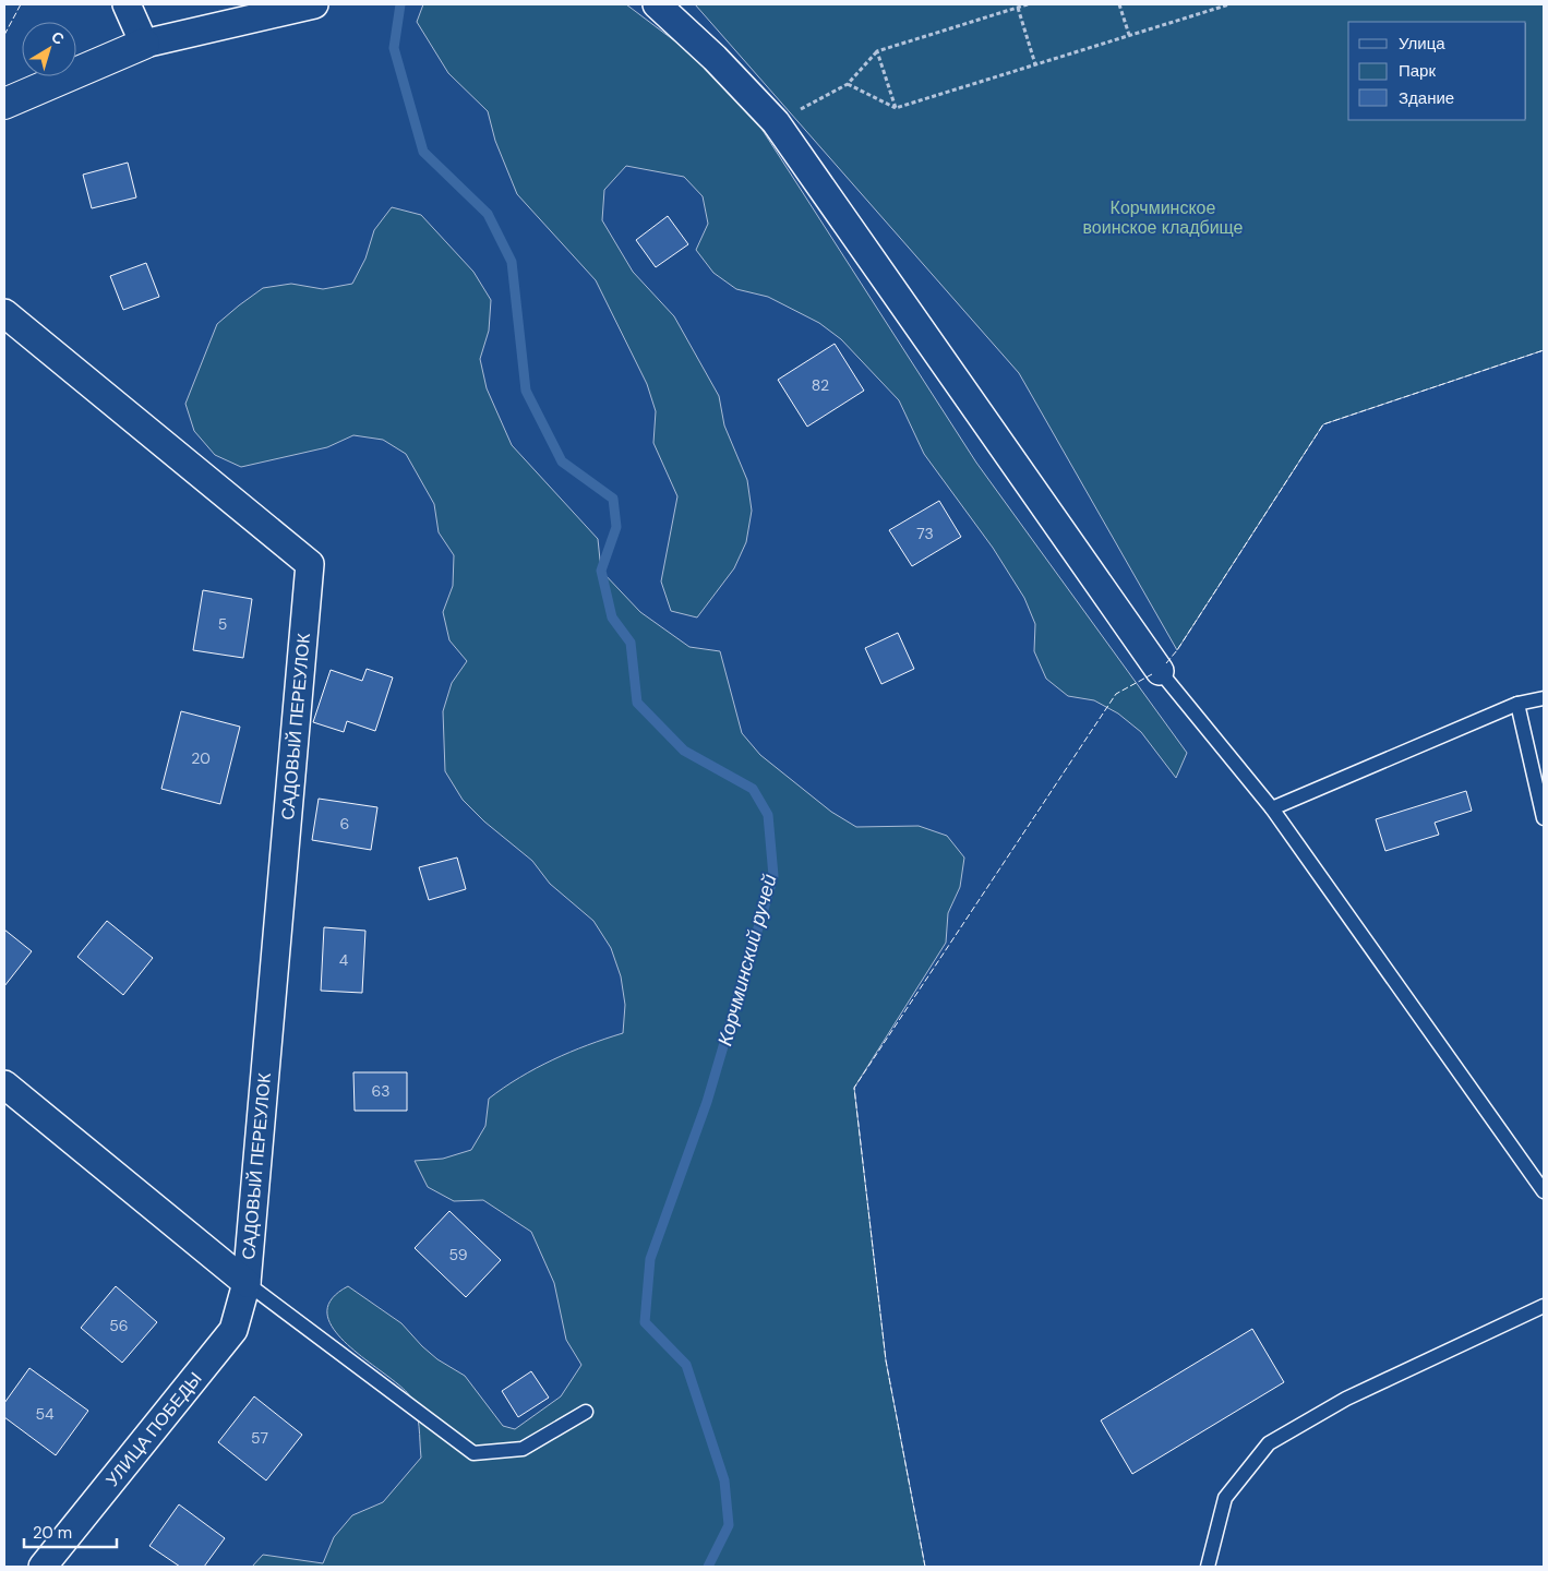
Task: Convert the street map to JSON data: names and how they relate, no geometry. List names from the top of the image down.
{
  "streets": {
    "street": ["САДОВЫЙ ПЕРЕУЛОК", "УЛИЦА ПОБЕДЫ"]
  },
  "crossings": [
    ["САДОВЫЙ ПЕРЕУЛОК", "УЛИЦА ПОБЕДЫ"]
  ],
  "water": ["Корчминский ручей"],
  "parks": ["Корчминское воинское кладбище"],
  "house_numbers": [
    "82",
    "73",
    "5",
    "20",
    "6",
    "4",
    "63",
    "59",
    "56",
    "54",
    "57"
  ],
  "legend": ["Улица", "Парк", "Здание"],
  "scale_bar": "20 m",
  "north": "top right"
}
